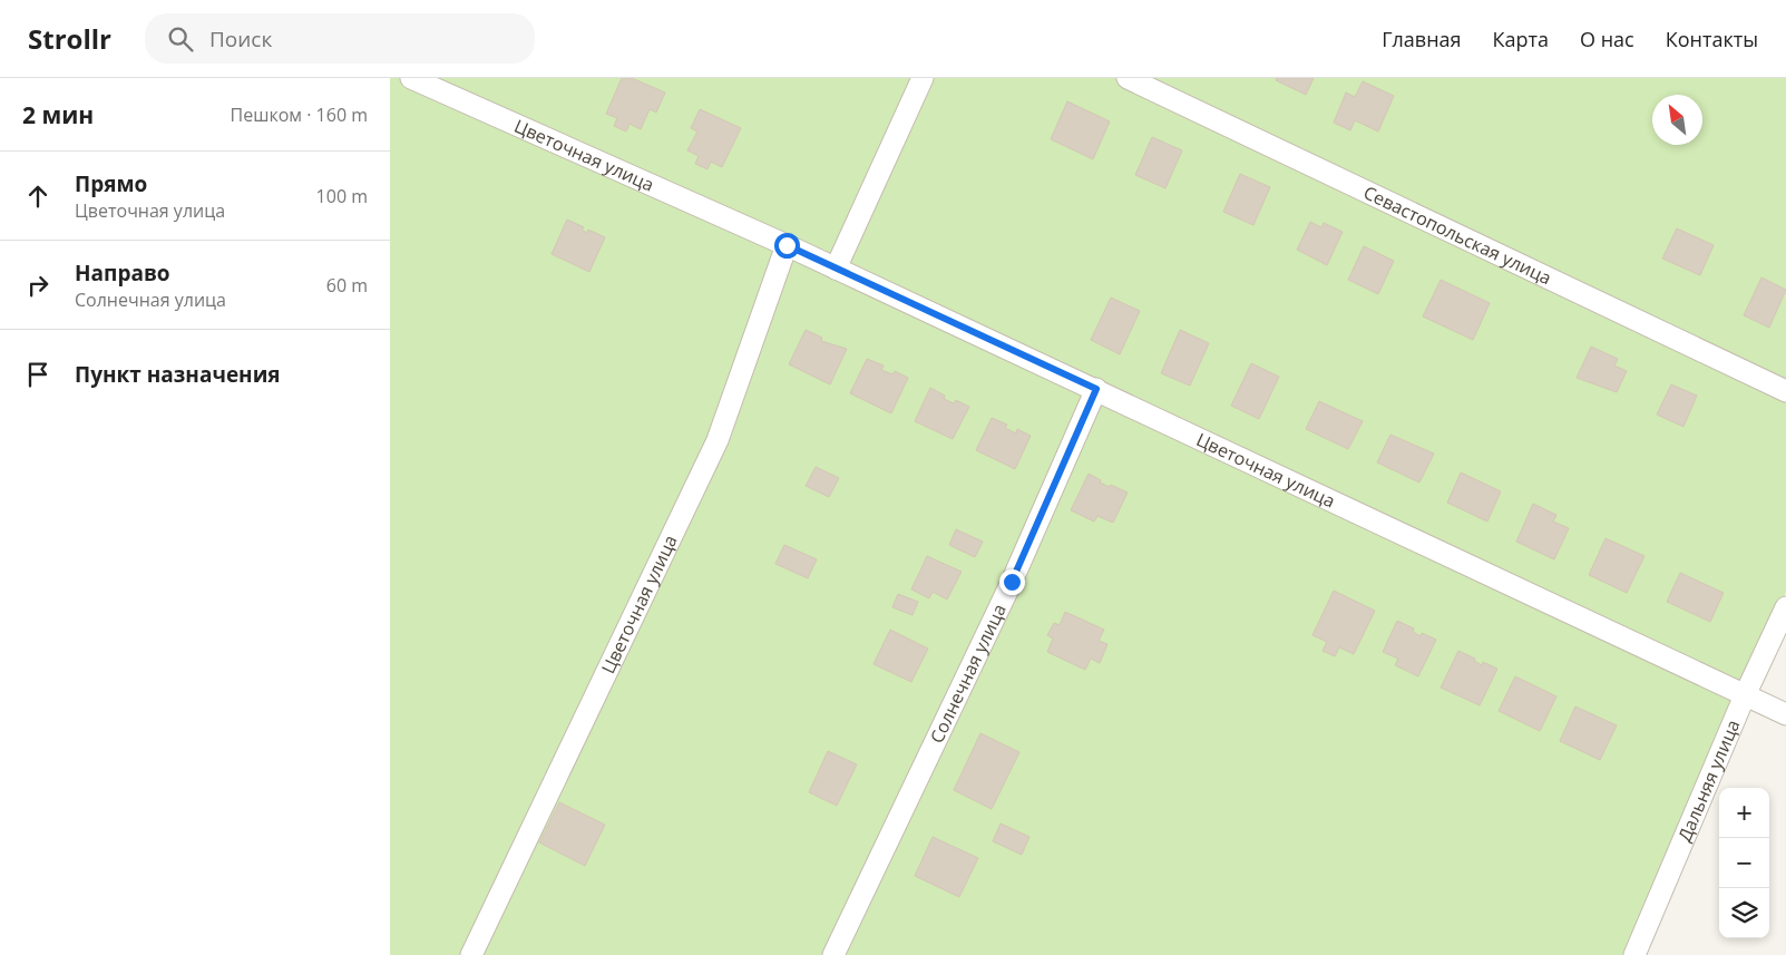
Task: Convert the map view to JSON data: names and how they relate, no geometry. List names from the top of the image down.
{
  "streets": {
    "street": [
      "Цветочная улица",
      "Севастопольская улица",
      "Солнечная улица",
      "Дальняя улица"
    ]
  },
  "crossings": [
    ["Цветочная улица", "Солнечная улица"],
    ["Цветочная улица", "Дальняя улица"]
  ],
  "north": "top left",
  "page": {
    "header": "Strollr",
    "search": "Поиск",
    "nav": [
      "Главная",
      "Карта",
      "О нас",
      "Контакты"
    ],
    "heading": ["2 мин", "Пешком · 160 m"],
    "list": [
      ["Прямо", "Цветочная улица", "100 m"],
      ["Направо", "Солнечная улица", "60 m"],
      "Пункт назначения"
    ],
    "map_buttons": ["+", "−"]
  }
}
